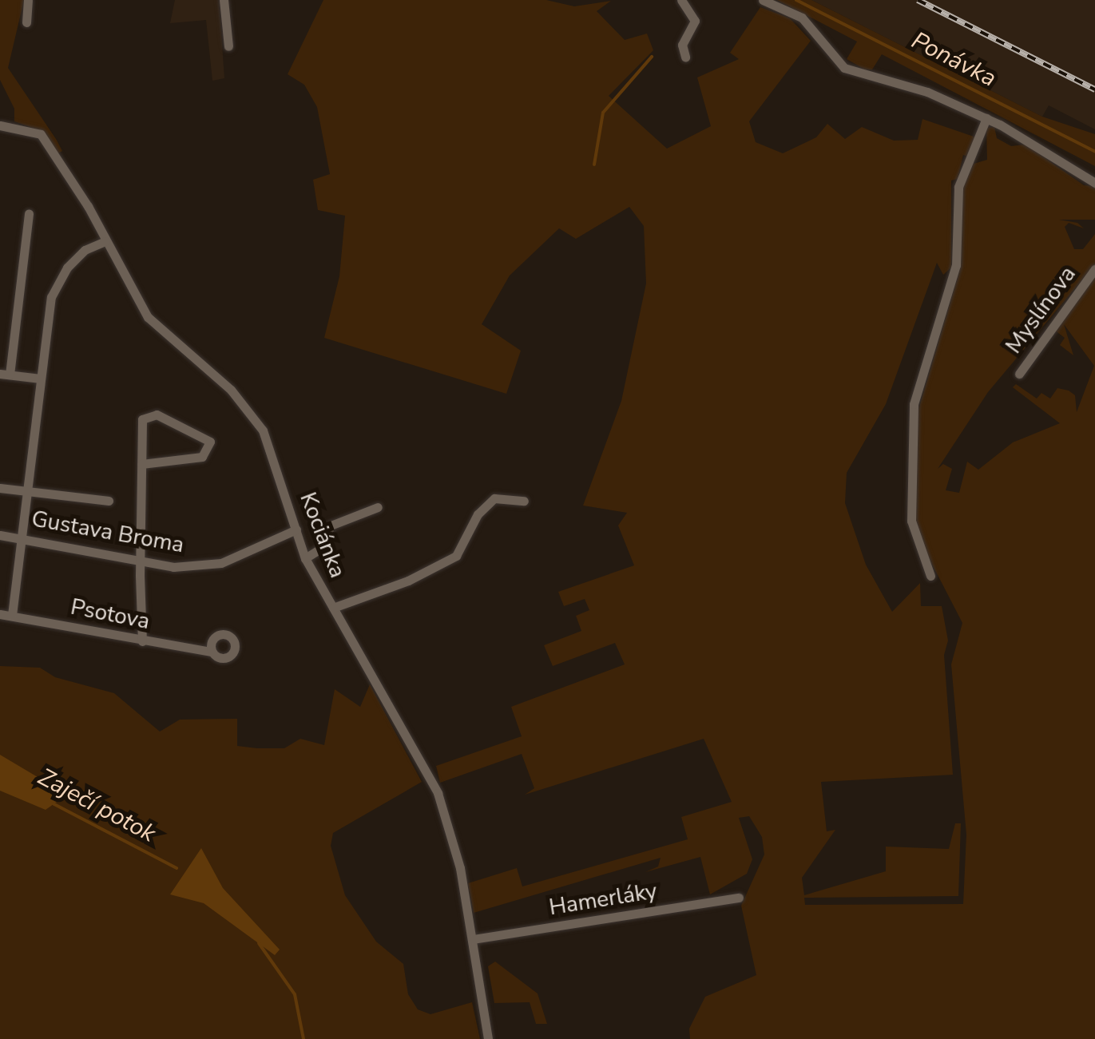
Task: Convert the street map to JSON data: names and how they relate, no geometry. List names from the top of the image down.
{
  "streets": {
    "street": [
      "Myslínova",
      "Gustava Broma",
      "Kociánka",
      "Psotova",
      "Hamerláky"
    ]
  },
  "crossings": [
    ["Gustava Broma", "Kociánka"],
    ["Kociánka", "Hamerláky"]
  ],
  "water": ["Ponávka", "Zaječí potok"]
}
